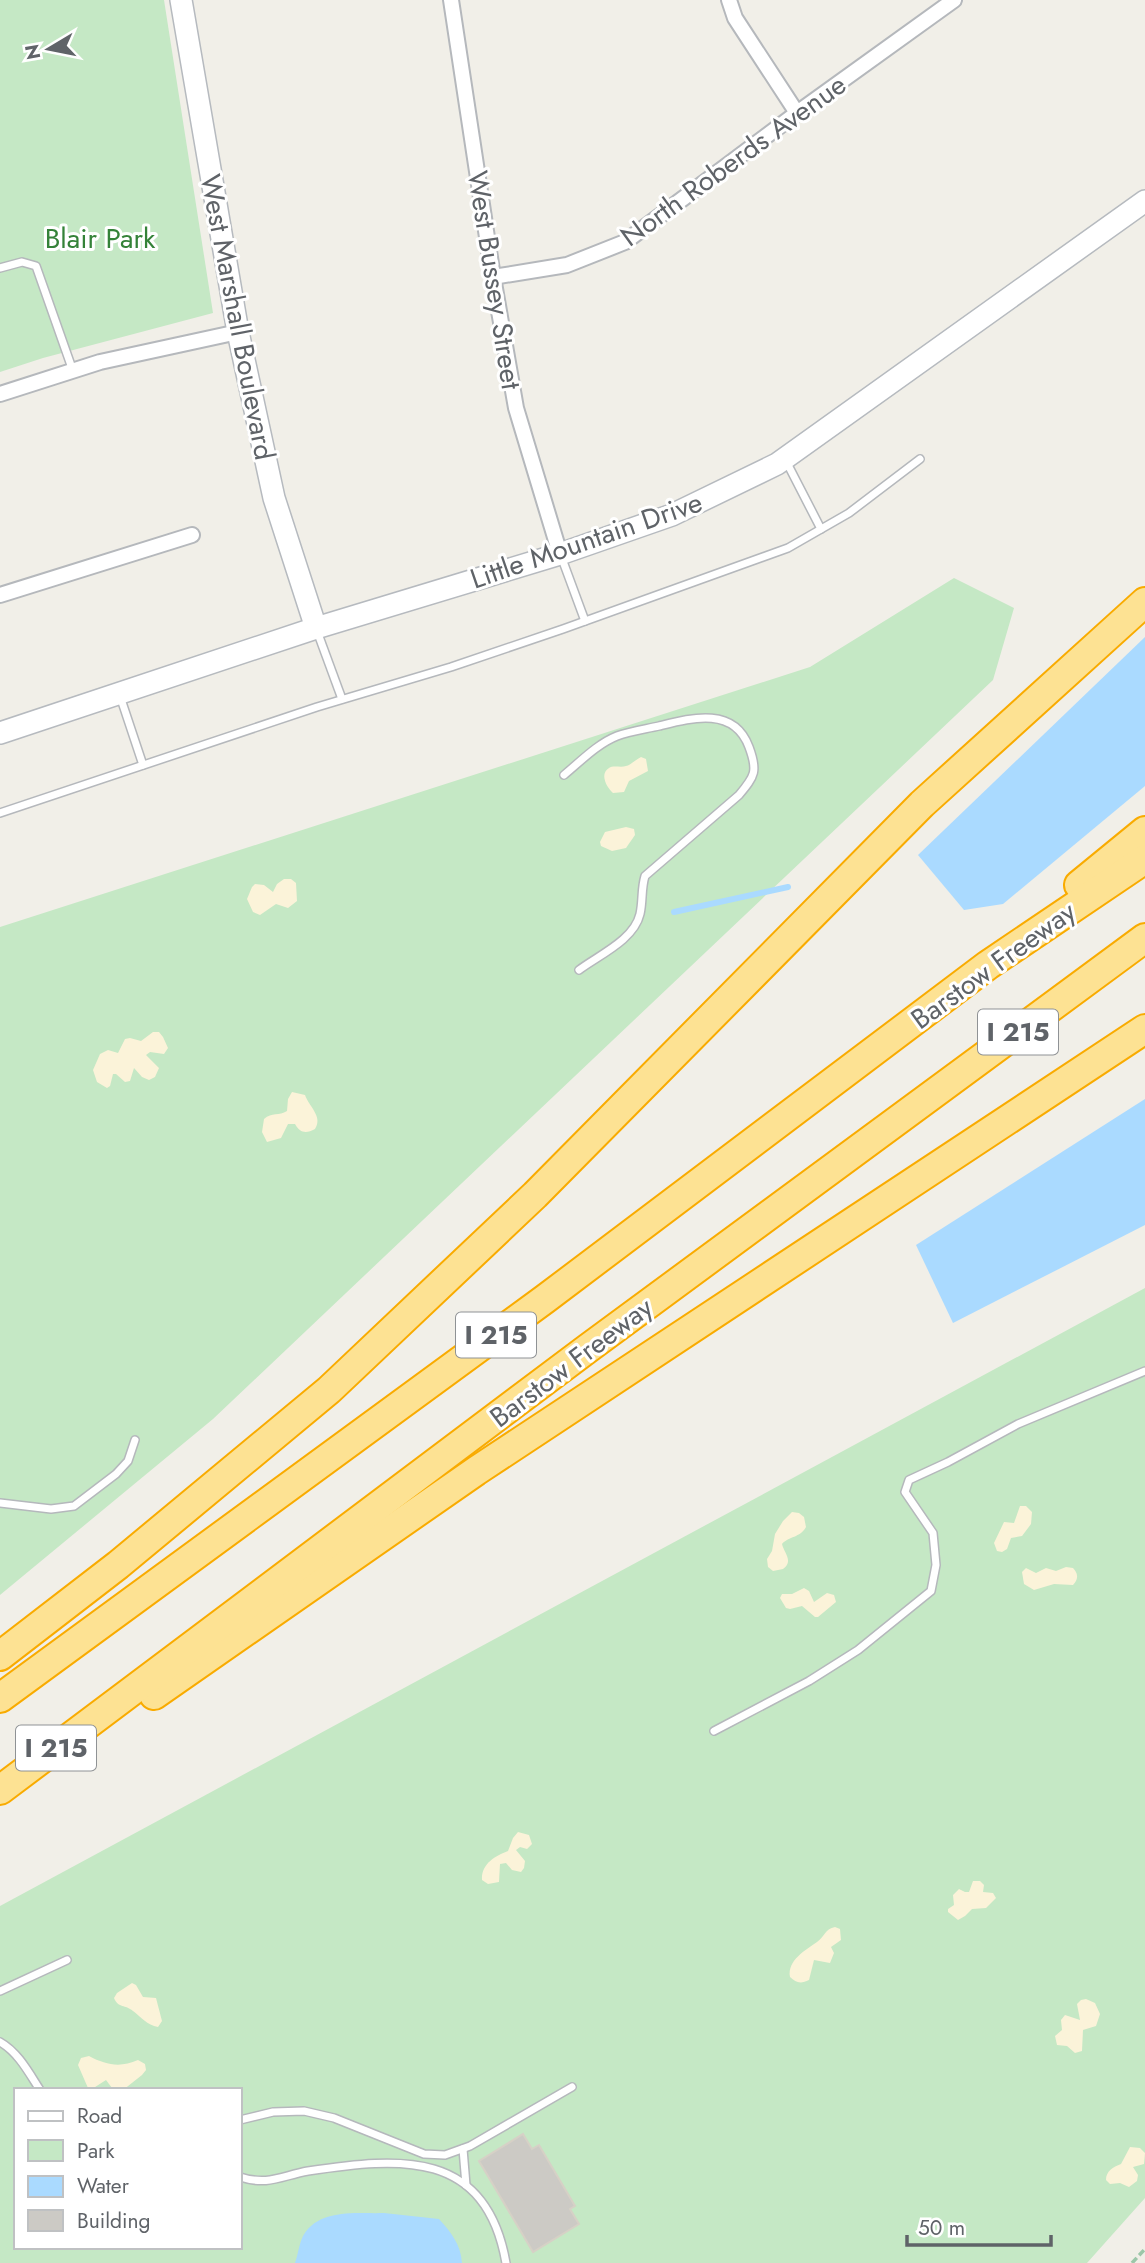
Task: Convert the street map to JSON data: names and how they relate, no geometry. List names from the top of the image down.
{
  "streets": {
    "highway": ["Barstow Freeway", "I 215"],
    "main road": ["West Marshall Boulevard", "Little Mountain Drive"],
    "street": ["North Roberds Avenue", "West Bussey Street"]
  },
  "crossings": [
    ["North Roberds Avenue", "West Bussey Street"],
    ["West Bussey Street", "Little Mountain Drive"],
    ["West Marshall Boulevard", "Little Mountain Drive"]
  ],
  "parks": ["Blair Park"],
  "legend": [
    "Road",
    "Park",
    "Water",
    "Building"
  ],
  "scale_bar": "50 m",
  "north": "left"
}
